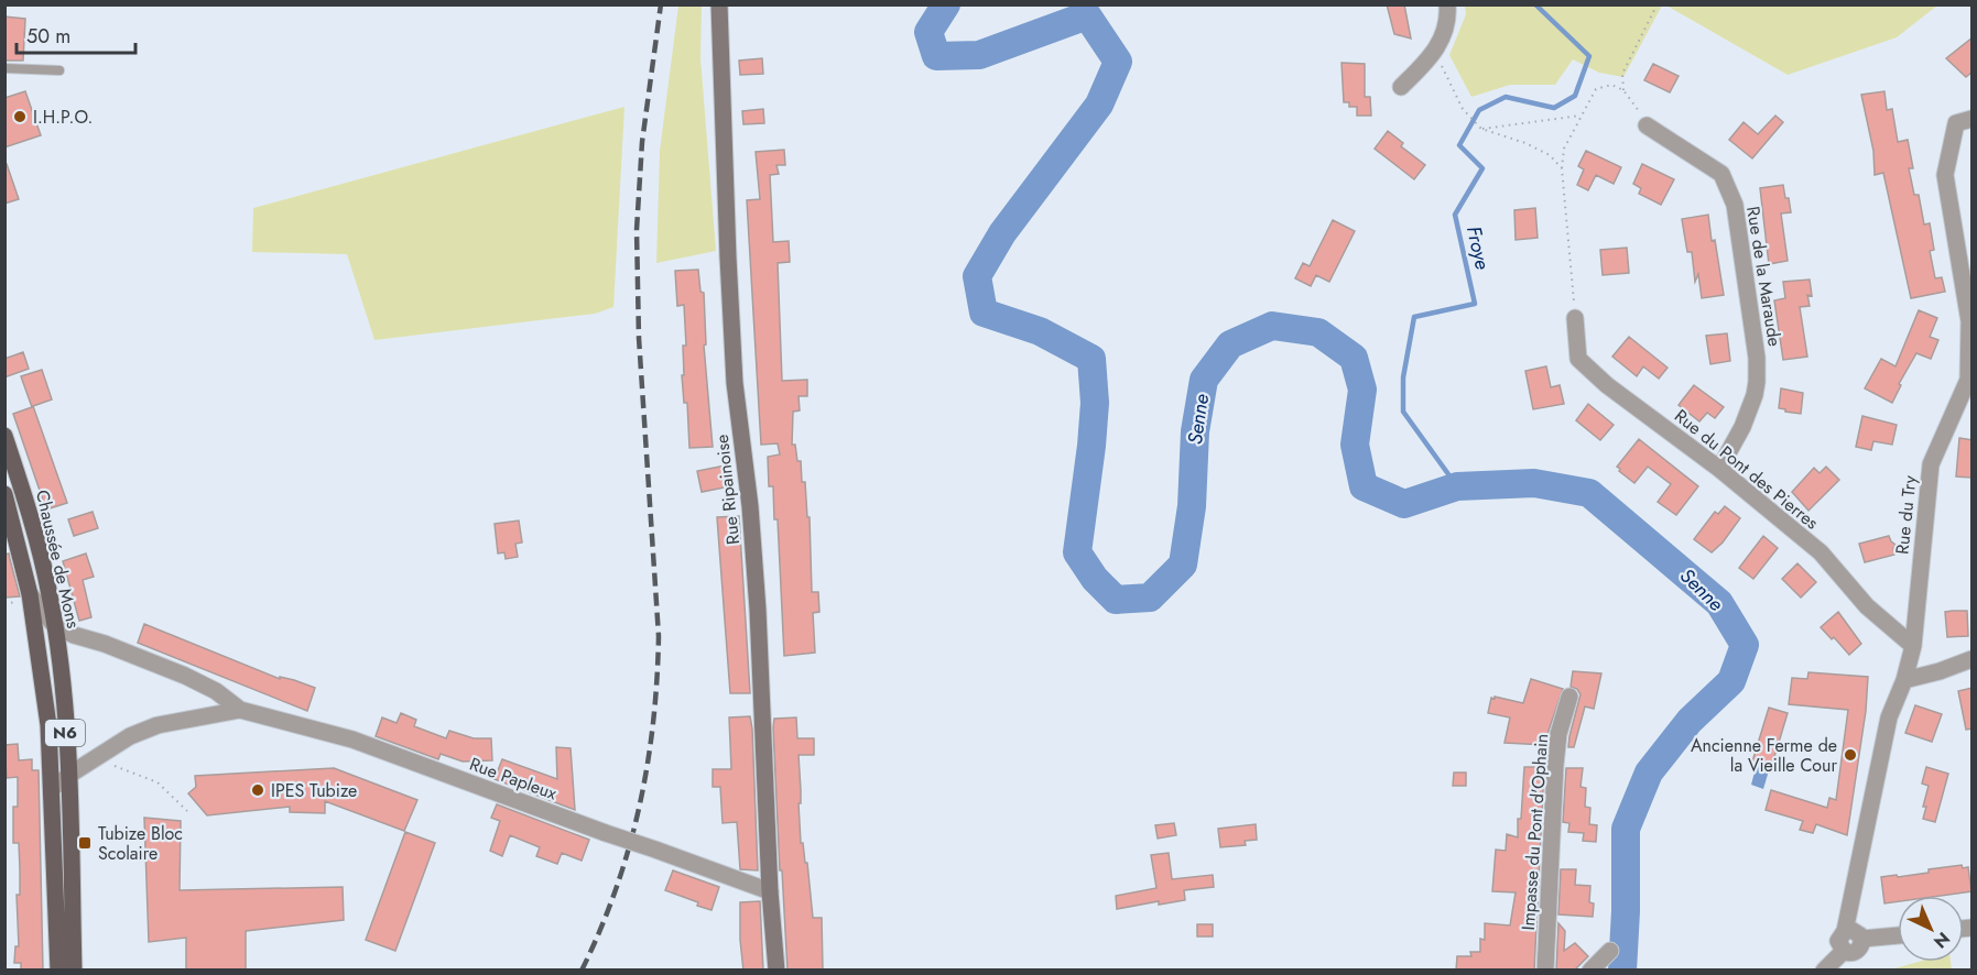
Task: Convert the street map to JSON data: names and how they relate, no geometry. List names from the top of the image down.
{
  "streets": {
    "main road": ["Chaussée de Mons", "N6"],
    "street": [
      "Rue de la Maraude",
      "Rue du Pont des Pierres",
      "Rue Ripainoise",
      "Rue du Try",
      "Rue Papleux",
      "Impasse du Pont d'Ophain"
    ]
  },
  "crossings": [
    ["Rue de la Maraude", "Rue du Pont des Pierres"],
    ["Rue du Pont des Pierres", "Rue du Try"],
    ["Rue Ripainoise", "Rue Papleux"],
    ["Chaussée de Mons", "Rue Papleux"]
  ],
  "water": ["Froye", "Senne"],
  "places": {
    "other": ["I.H.P.O.", "Ancienne Ferme de la Vieille Cour", "IPES Tubize"],
    "transit": ["Tubize Bloc Scolaire"]
  },
  "scale_bar": "50 m",
  "north": "bottom right"
}
